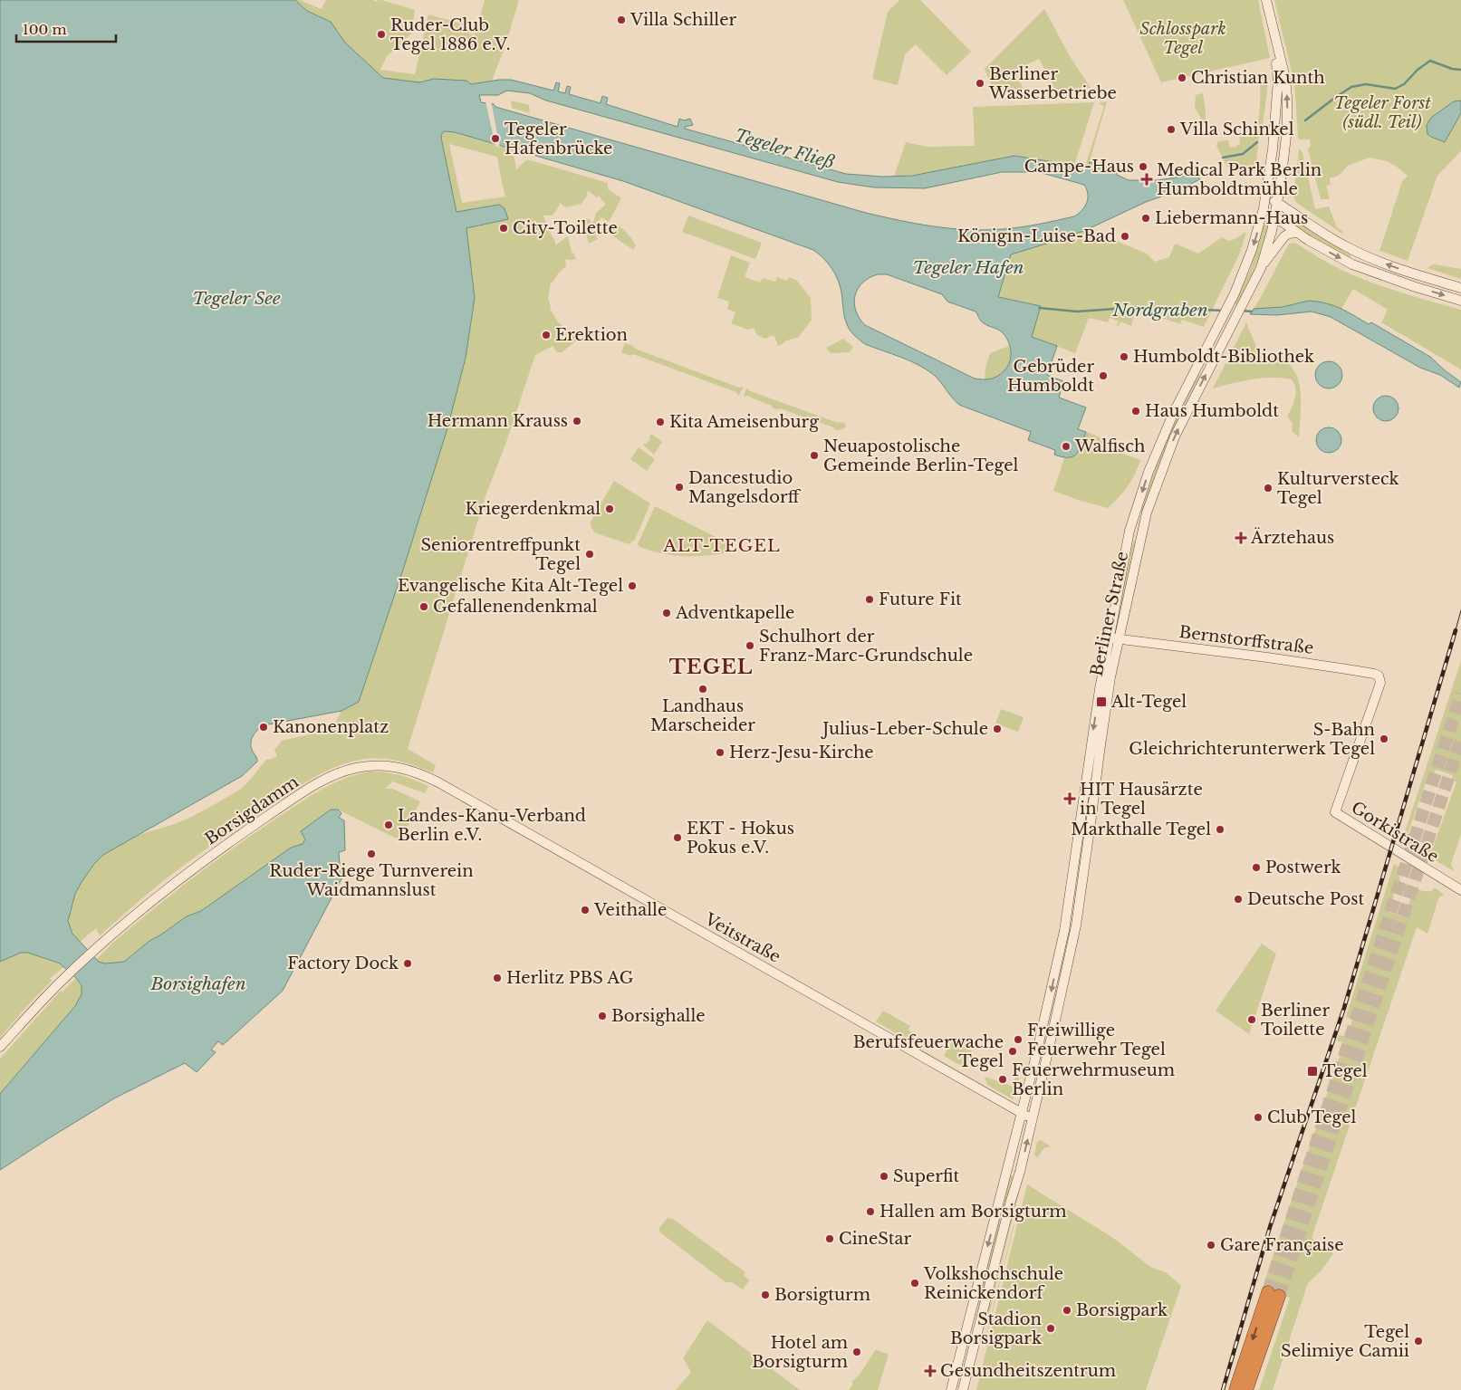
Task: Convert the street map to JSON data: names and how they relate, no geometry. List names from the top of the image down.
{
  "streets": {
    "main road": [
      "Berliner Straße",
      "Bernstorffstraße",
      "Borsigdamm",
      "Gorkistraße",
      "Veitstraße"
    ]
  },
  "crossings": [
    ["Berliner Straße", "Bernstorffstraße"],
    ["Berliner Straße", "Veitstraße"],
    ["Bernstorffstraße", "Gorkistraße"],
    ["Borsigdamm", "Veitstraße"]
  ],
  "districts": ["ALT-TEGEL", "TEGEL"],
  "water": [
    "Tegeler Fließ",
    "Tegeler Hafen",
    "Tegeler See",
    "Nordgraben",
    "Borsighafen"
  ],
  "parks": ["Schlosspark Tegel", "Tegeler Forst (südl. Teil)"],
  "places": {
    "other": [
      "Villa Schiller",
      "Ruder-Club Tegel 1886 e.V.",
      "Christian Kunth",
      "Berliner Wasserbetriebe",
      "Villa Schinkel",
      "Tegeler Hafenbrücke",
      "Campe-Haus",
      "Liebermann-Haus",
      "City-Toilette",
      "Königin-Luise-Bad",
      "Erektion",
      "Humboldt-Bibliothek",
      "Gebrüder Humboldt",
      "Haus Humboldt",
      "Hermann Krauss",
      "Kita Ameisenburg",
      "Walfisch",
      "Neuapostolische Gemeinde Berlin-Tegel",
      "Dancestudio Mangelsdorff",
      "Kulturversteck Tegel",
      "Kriegerdenkmal",
      "Seniorentreffpunkt Tegel",
      "Evangelische Kita Alt-Tegel",
      "Future Fit",
      "Gefallenendenkmal",
      "Adventkapelle",
      "Schulhort der Franz-Marc-Grundschule",
      "Landhaus Marscheider",
      "Kanonenplatz",
      "Julius-Leber-Schule",
      "S-Bahn Gleichrichterunterwerk Tegel",
      "Herz-Jesu-Kirche",
      "Landes-Kanu-Verband Berlin e.V.",
      "Markthalle Tegel",
      "EKT - Hokus Pokus e.V.",
      "Ruder-Riege Turnverein Waidmannslust",
      "Postwerk",
      "Deutsche Post",
      "Veithalle",
      "Factory Dock",
      "Herlitz PBS AG",
      "Borsighalle",
      "Berliner Toilette",
      "Freiwillige Feuerwehr Tegel",
      "Berufsfeuerwache Tegel",
      "Feuerwehrmuseum Berlin",
      "Club Tegel",
      "Superfit",
      "Hallen am Borsigturm",
      "CineStar",
      "Gare Française",
      "Volkshochschule Reinickendorf",
      "Borsigturm",
      "Borsigpark",
      "Stadion Borsigpark",
      "Tegel Selimiye Camii",
      "Hotel am Borsigturm"
    ],
    "health": [
      "Medical Park Berlin Humboldtmühle",
      "Ärztehaus",
      "HIT Hausärzte in Tegel",
      "Gesundheitszentrum"
    ],
    "transit": ["Alt-Tegel", "Tegel"]
  },
  "scale_bar": "100 m"
}
